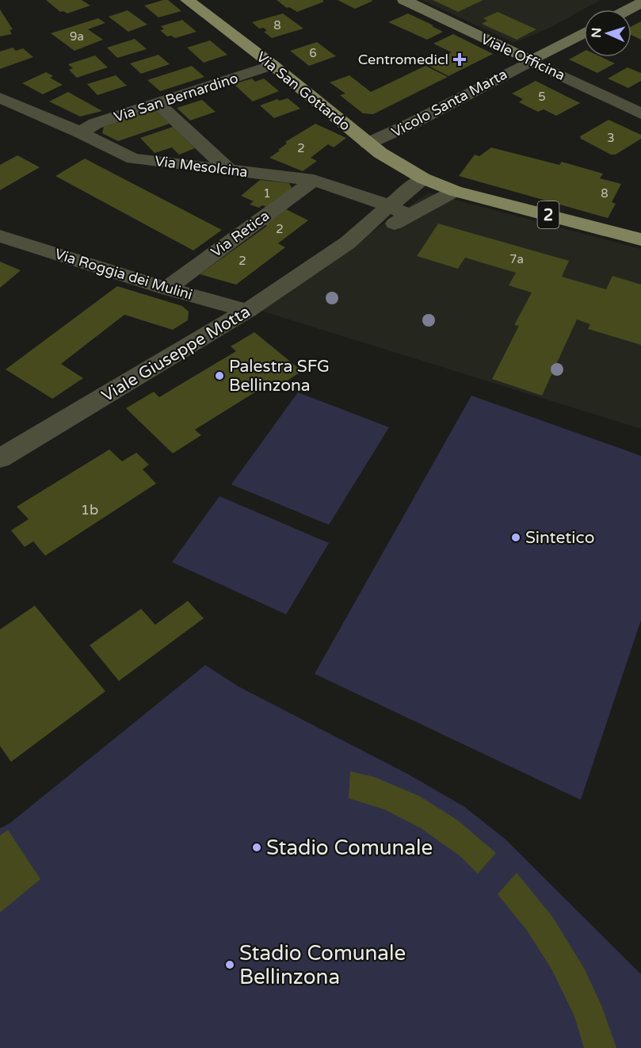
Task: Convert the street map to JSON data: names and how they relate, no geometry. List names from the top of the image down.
{
  "streets": {
    "main road": ["Via San Gottardo", "2"],
    "street": [
      "Viale Officina",
      "Via San Bernardino",
      "Vicolo Santa Marta",
      "Via Mesolcina",
      "Via Retica",
      "Via Roggia dei Mulini",
      "Viale Giuseppe Motta"
    ]
  },
  "crossings": [
    ["Viale Officina", "Vicolo Santa Marta"],
    ["Via San Gottardo", "Via San Bernardino"],
    ["Via San Gottardo", "Vicolo Santa Marta"],
    ["Via San Gottardo", "2"],
    ["Via San Gottardo", "Viale Giuseppe Motta"],
    ["Via San Bernardino", "Via Mesolcina"],
    ["Via Mesolcina", "Via Retica"],
    ["Via Mesolcina", "Viale Giuseppe Motta"],
    ["2", "Viale Giuseppe Motta"],
    ["Via Retica", "Via Roggia dei Mulini"],
    ["Via Roggia dei Mulini", "Viale Giuseppe Motta"]
  ],
  "places": {
    "health": ["Centromedicl"],
    "other": [
      "Palestra SFG Bellinzona",
      "Sintetico",
      "Stadio Comunale",
      "Stadio Comunale Bellinzona"
    ]
  },
  "house_numbers": [
    "8",
    "9a",
    "6",
    "5",
    "3",
    "2",
    "1",
    "8",
    "2",
    "7a",
    "2",
    "1b"
  ],
  "north": "left"
}
